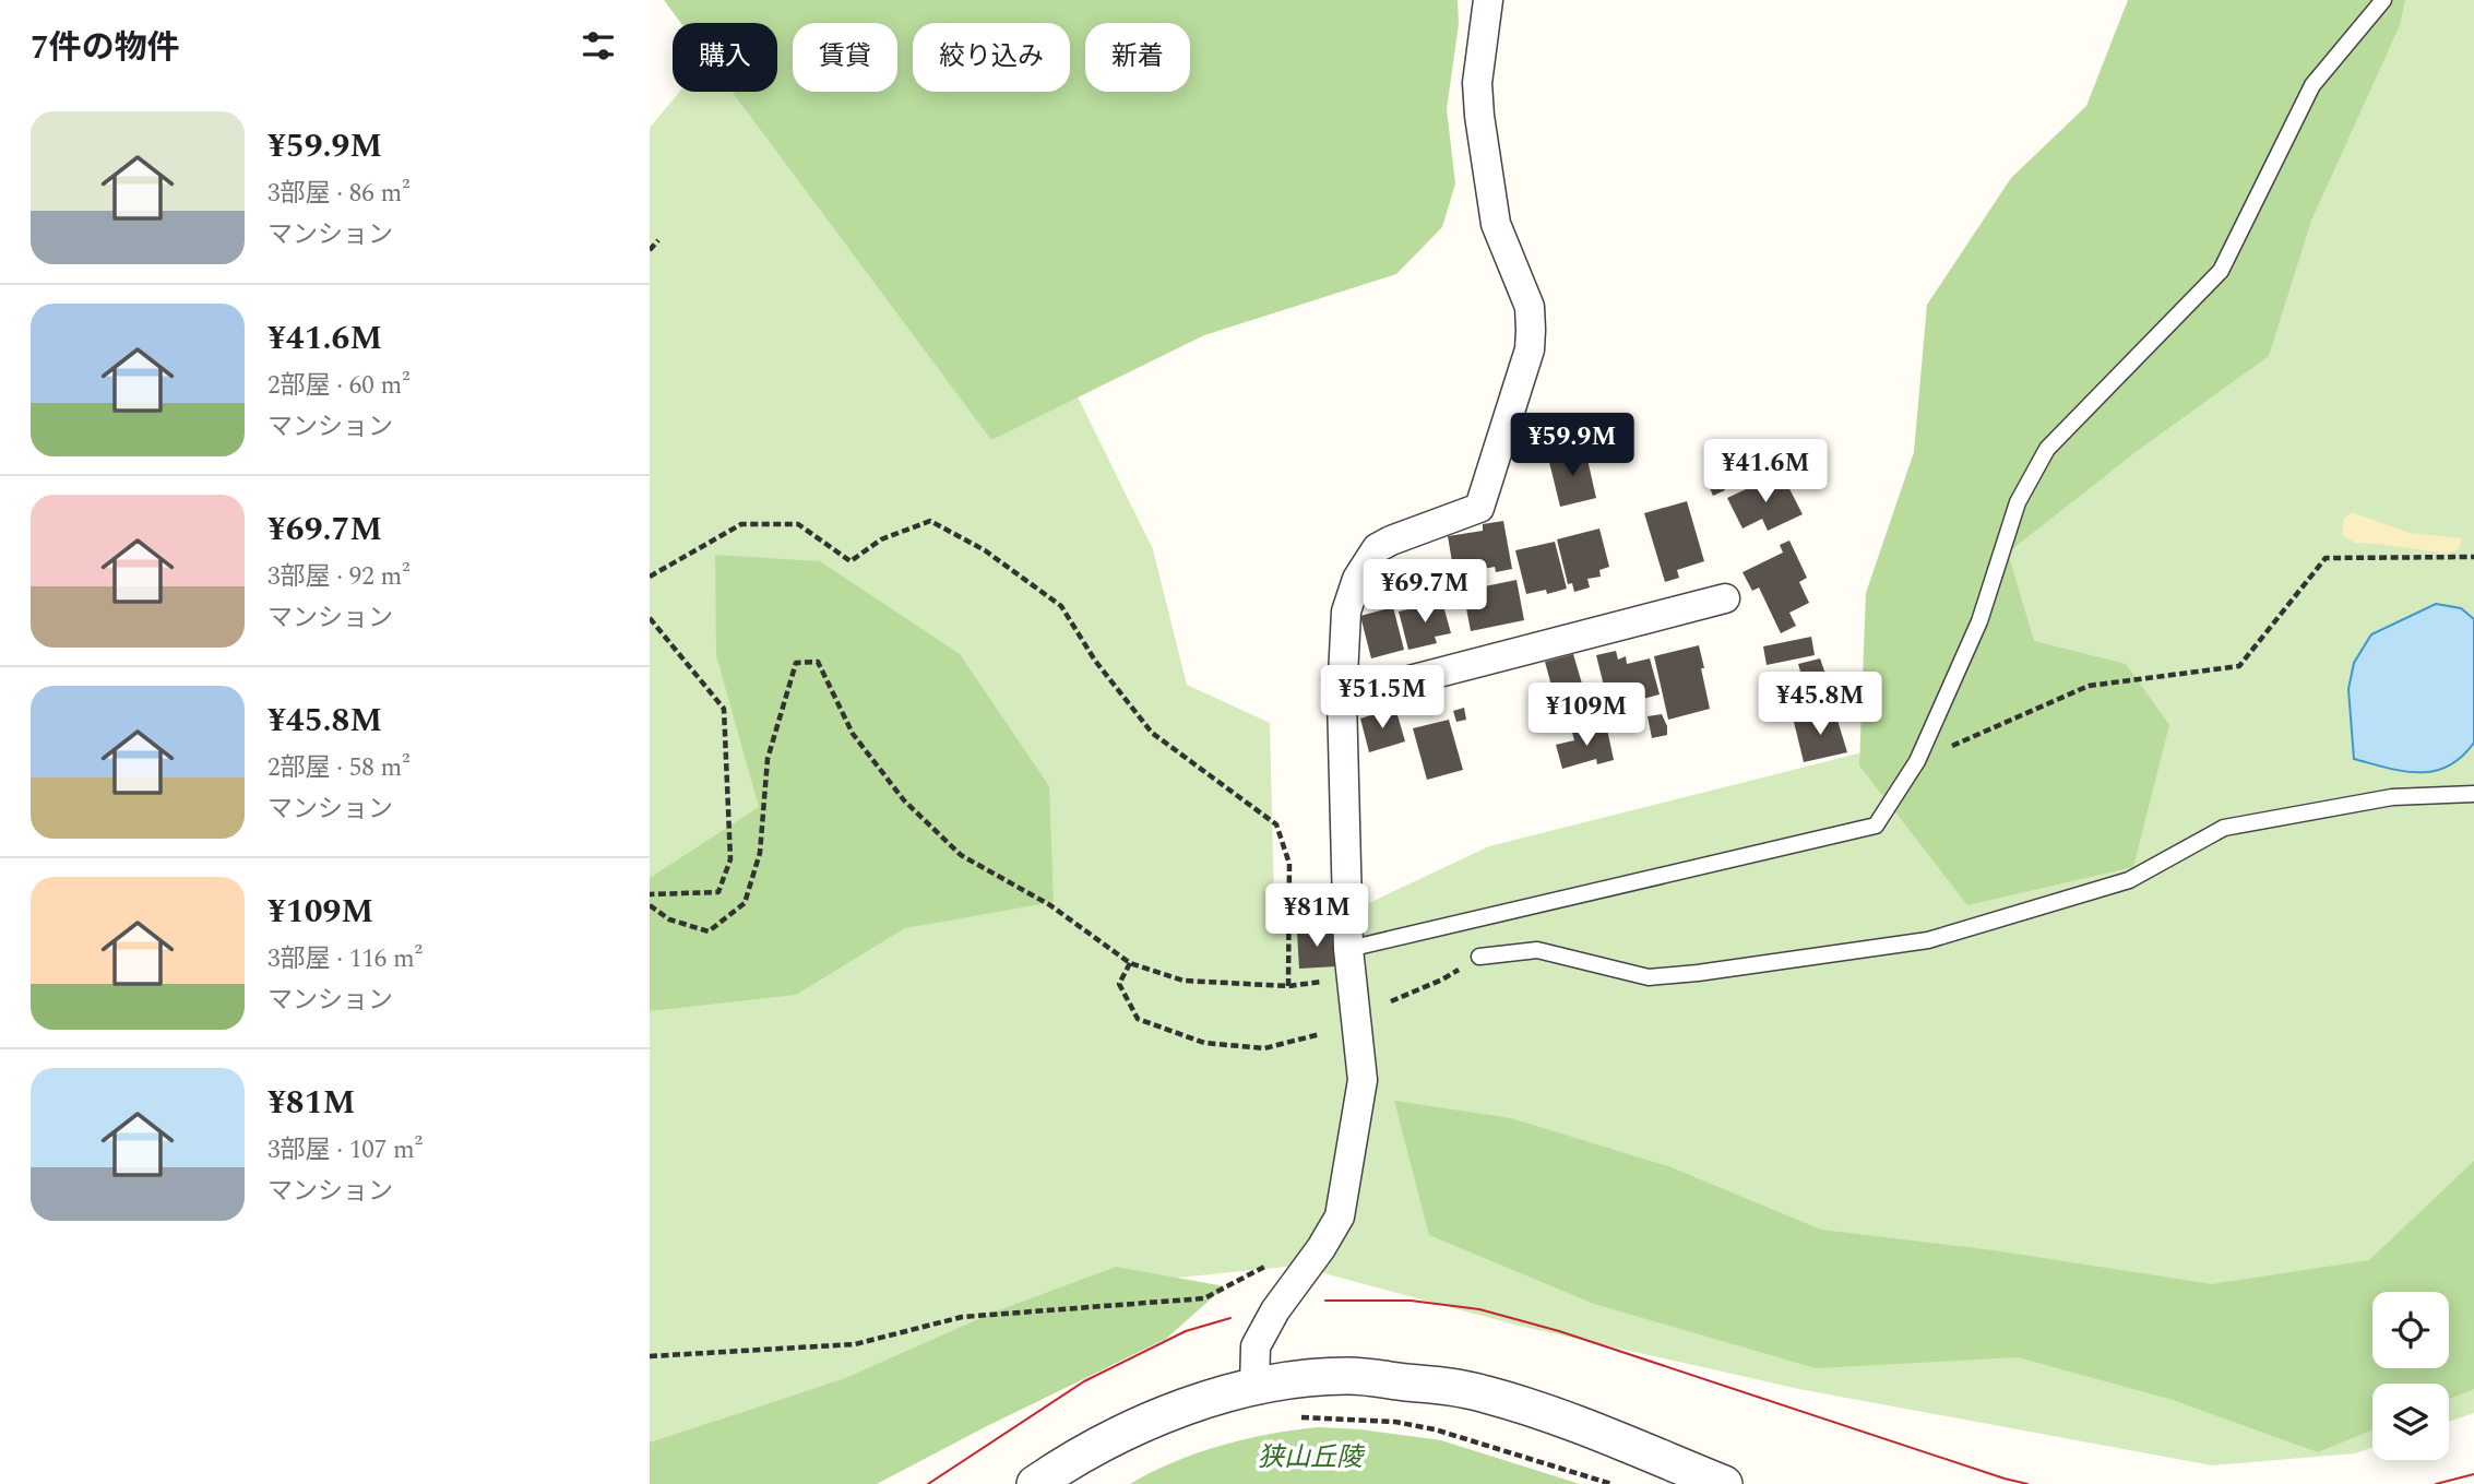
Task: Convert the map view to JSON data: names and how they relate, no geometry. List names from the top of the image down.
{
  "parks": ["狭山丘陵"],
  "page": {
    "heading": "7件の物件",
    "chip": [
      "購入",
      "賃貸",
      "絞り込み",
      "新着"
    ],
    "list": [
      {
        "name": "¥59.9M",
        "note": "3部屋 · 86 m² · マンション"
      },
      {
        "name": "¥41.6M",
        "note": "2部屋 · 60 m² · マンション"
      },
      {
        "name": "¥69.7M",
        "note": "3部屋 · 92 m² · マンション"
      },
      {
        "name": "¥45.8M",
        "note": "2部屋 · 58 m² · マンション"
      },
      {
        "name": "¥109M",
        "note": "3部屋 · 116 m² · マンション"
      },
      {
        "name": "¥81M",
        "note": "3部屋 · 107 m² · マンション"
      }
    ],
    "price": [
      "¥59.9M",
      "¥41.6M",
      "¥69.7M",
      "¥51.5M",
      "¥45.8M",
      "¥109M",
      "¥81M"
    ]
  }
}
